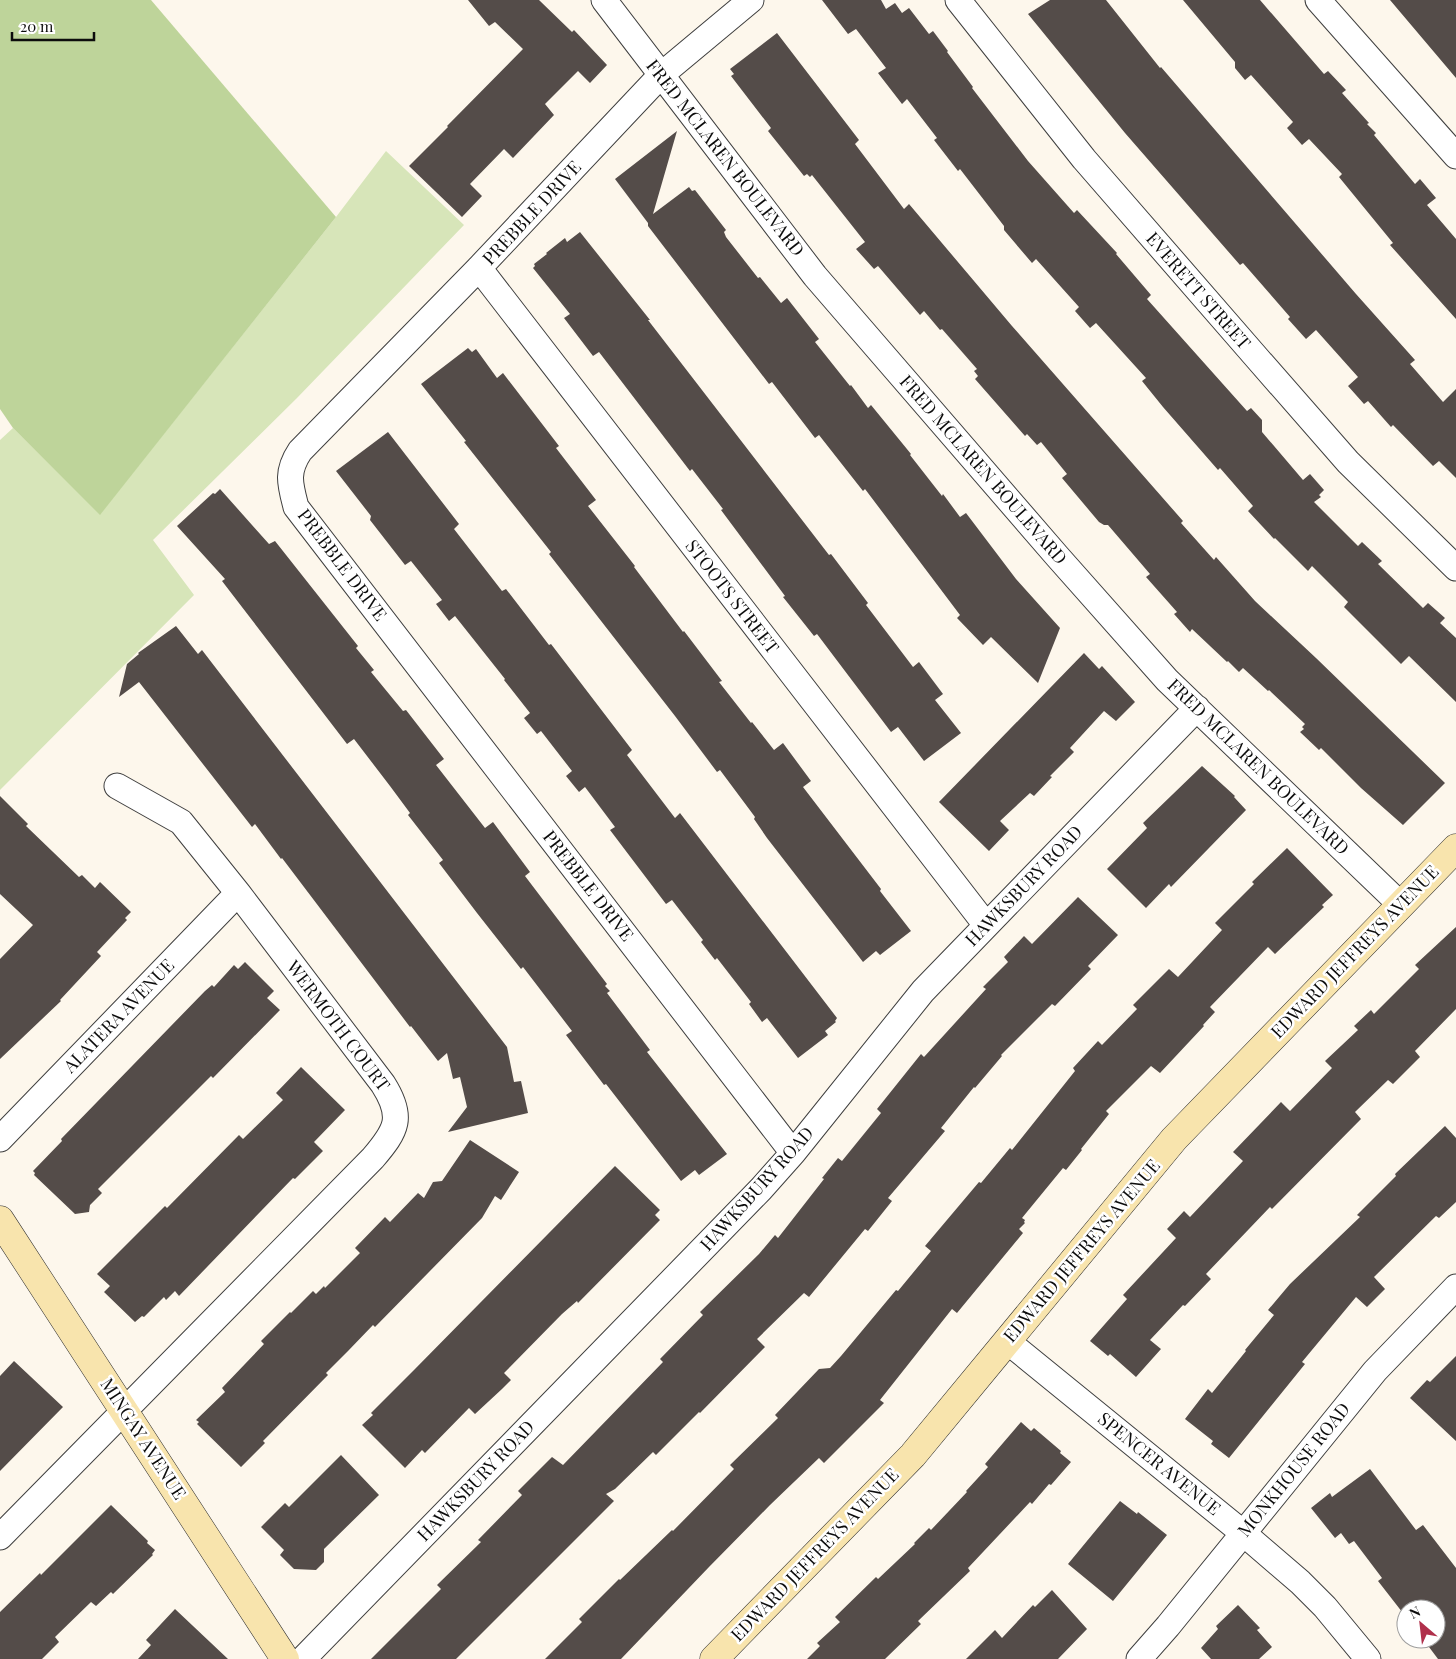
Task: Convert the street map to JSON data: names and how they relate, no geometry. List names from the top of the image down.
{
  "streets": {
    "street": [
      "FRED MCLAREN BOULEVARD",
      "PREBBLE DRIVE",
      "EVERETT STREET",
      "STOOTS STREET",
      "HAWKSBURY ROAD",
      "EDWARD JEFFREYS AVENUE",
      "ALATERA AVENUE",
      "WERMOTH COURT",
      "MINGAY AVENUE",
      "SPENCER AVENUE",
      "MONKHOUSE ROAD"
    ]
  },
  "crossings": [
    ["FRED MCLAREN BOULEVARD", "PREBBLE DRIVE"],
    ["FRED MCLAREN BOULEVARD", "HAWKSBURY ROAD"],
    ["FRED MCLAREN BOULEVARD", "EDWARD JEFFREYS AVENUE"],
    ["PREBBLE DRIVE", "STOOTS STREET"],
    ["PREBBLE DRIVE", "HAWKSBURY ROAD"],
    ["STOOTS STREET", "HAWKSBURY ROAD"],
    ["EDWARD JEFFREYS AVENUE", "SPENCER AVENUE"],
    ["ALATERA AVENUE", "WERMOTH COURT"],
    ["WERMOTH COURT", "MINGAY AVENUE"],
    ["SPENCER AVENUE", "MONKHOUSE ROAD"]
  ],
  "scale_bar": "20 m",
  "north": "top left"
}
